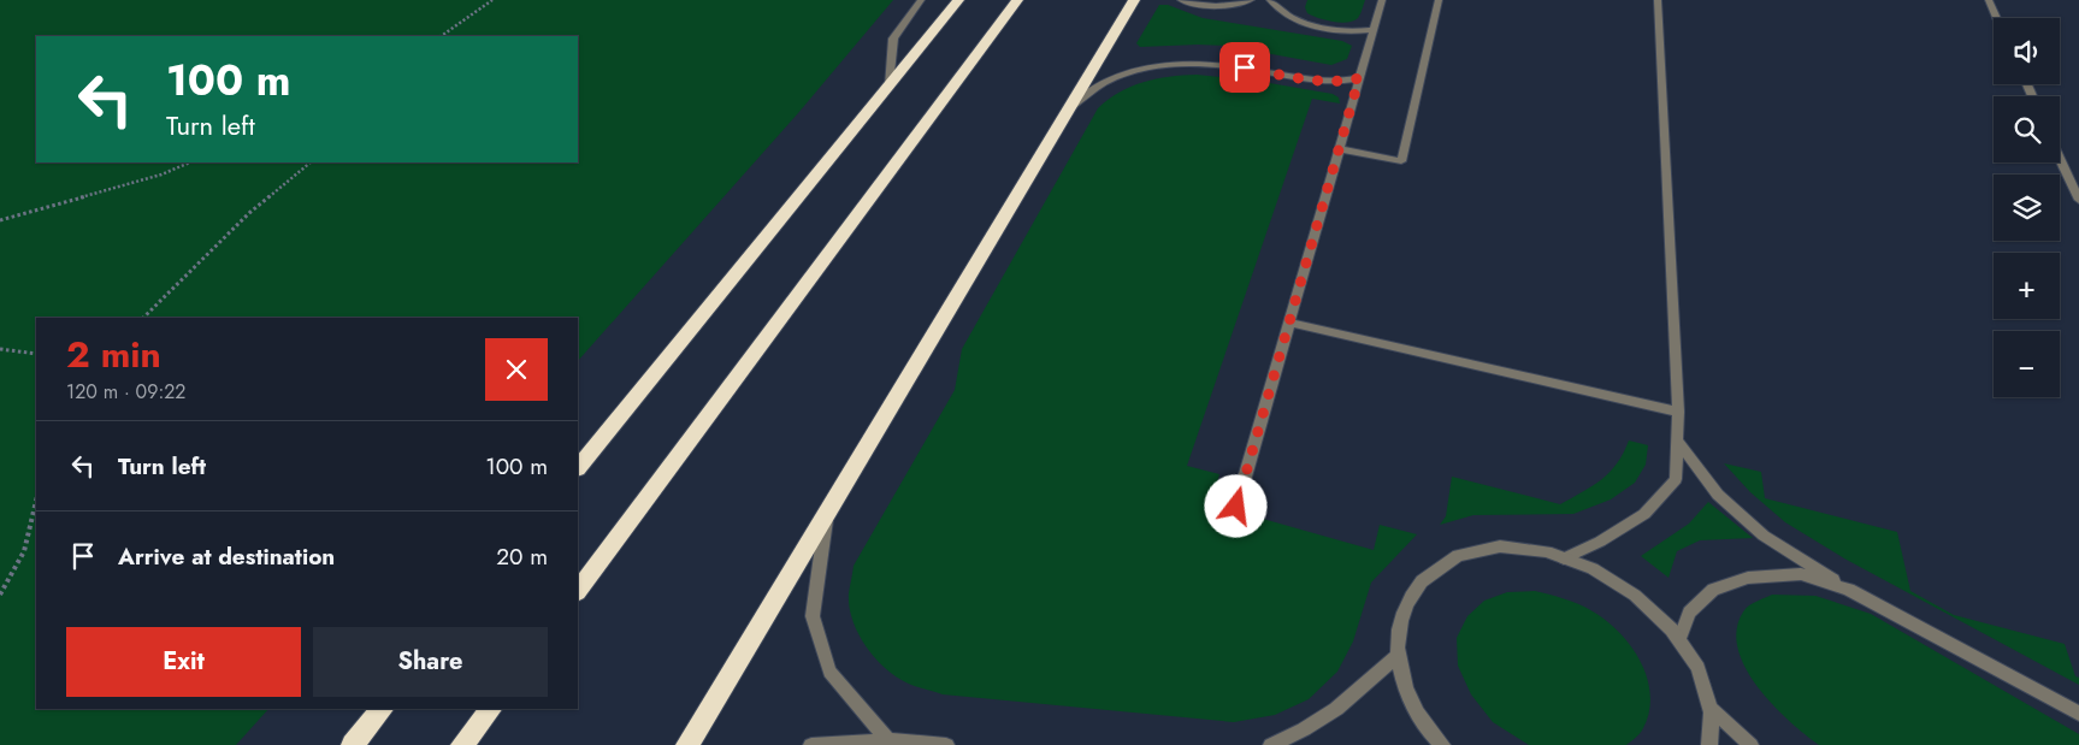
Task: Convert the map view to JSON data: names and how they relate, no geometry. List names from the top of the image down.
{
  "page": {
    "map_buttons": ["+", "−"],
    "turn": ["100 m", "Turn left"],
    "heading": ["2 min", "120 m · 09:22"],
    "list": [
      {
        "name": "Turn left",
        "value": "100 m"
      },
      {
        "name": "Arrive at destination",
        "value": "20 m"
      }
    ],
    "buttons": ["Exit", "Share"]
  }
}
